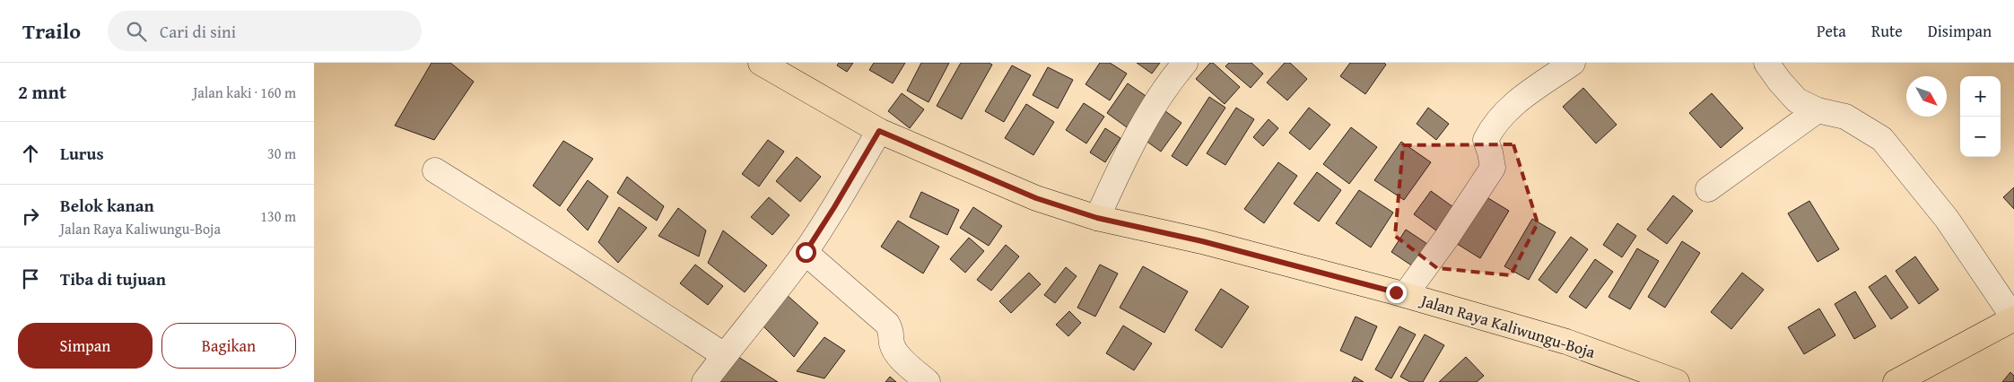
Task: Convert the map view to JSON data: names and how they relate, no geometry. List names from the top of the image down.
{
  "streets": {
    "main road": ["Jalan Raya Kaliwungu-Boja"]
  },
  "north": "bottom right",
  "page": {
    "header": "Trailo",
    "search": "Cari di sini",
    "nav": ["Peta", "Rute", "Disimpan"],
    "heading": ["2 mnt", "Jalan kaki · 160 m"],
    "map_buttons": ["+", "−"],
    "list": [
      ["Lurus", "30 m"],
      ["Belok kanan", "Jalan Raya Kaliwungu-Boja", "130 m"],
      "Tiba di tujuan"
    ],
    "buttons": ["Simpan", "Bagikan"]
  }
}
